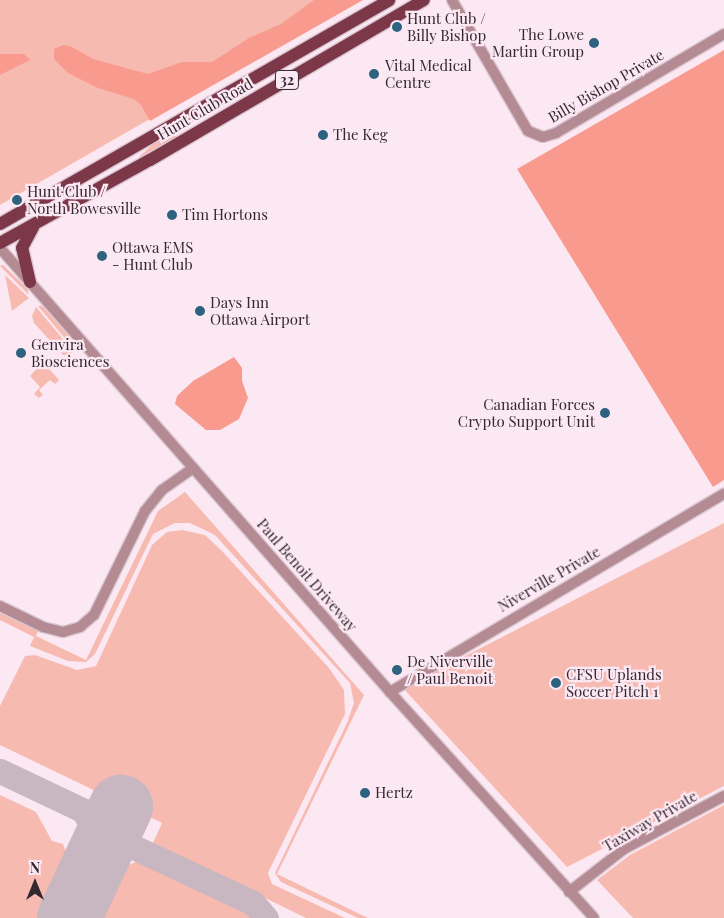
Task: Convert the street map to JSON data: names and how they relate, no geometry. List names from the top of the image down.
{
  "streets": {
    "main road": ["32", "Hunt Club Road"],
    "street": [
      "Billy Bishop Private",
      "Paul Benoit Driveway",
      "Niverville Private",
      "Taxiway Private"
    ]
  },
  "crossings": [
    ["Paul Benoit Driveway", "Niverville Private"],
    ["Paul Benoit Driveway", "Taxiway Private"]
  ],
  "places": [
    "Hunt Club / Billy Bishop",
    "The Lowe Martin Group",
    "Vital Medical Centre",
    "The Keg",
    "Hunt Club / North Bowesville",
    "Tim Hortons",
    "Ottawa EMS - Hunt Club",
    "Days Inn Ottawa Airport",
    "Genvira Biosciences",
    "Canadian Forces Crypto Support Unit",
    "De Niverville / Paul Benoit",
    "CFSU Uplands Soccer Pitch 1",
    "Hertz"
  ],
  "north": "top"
}
